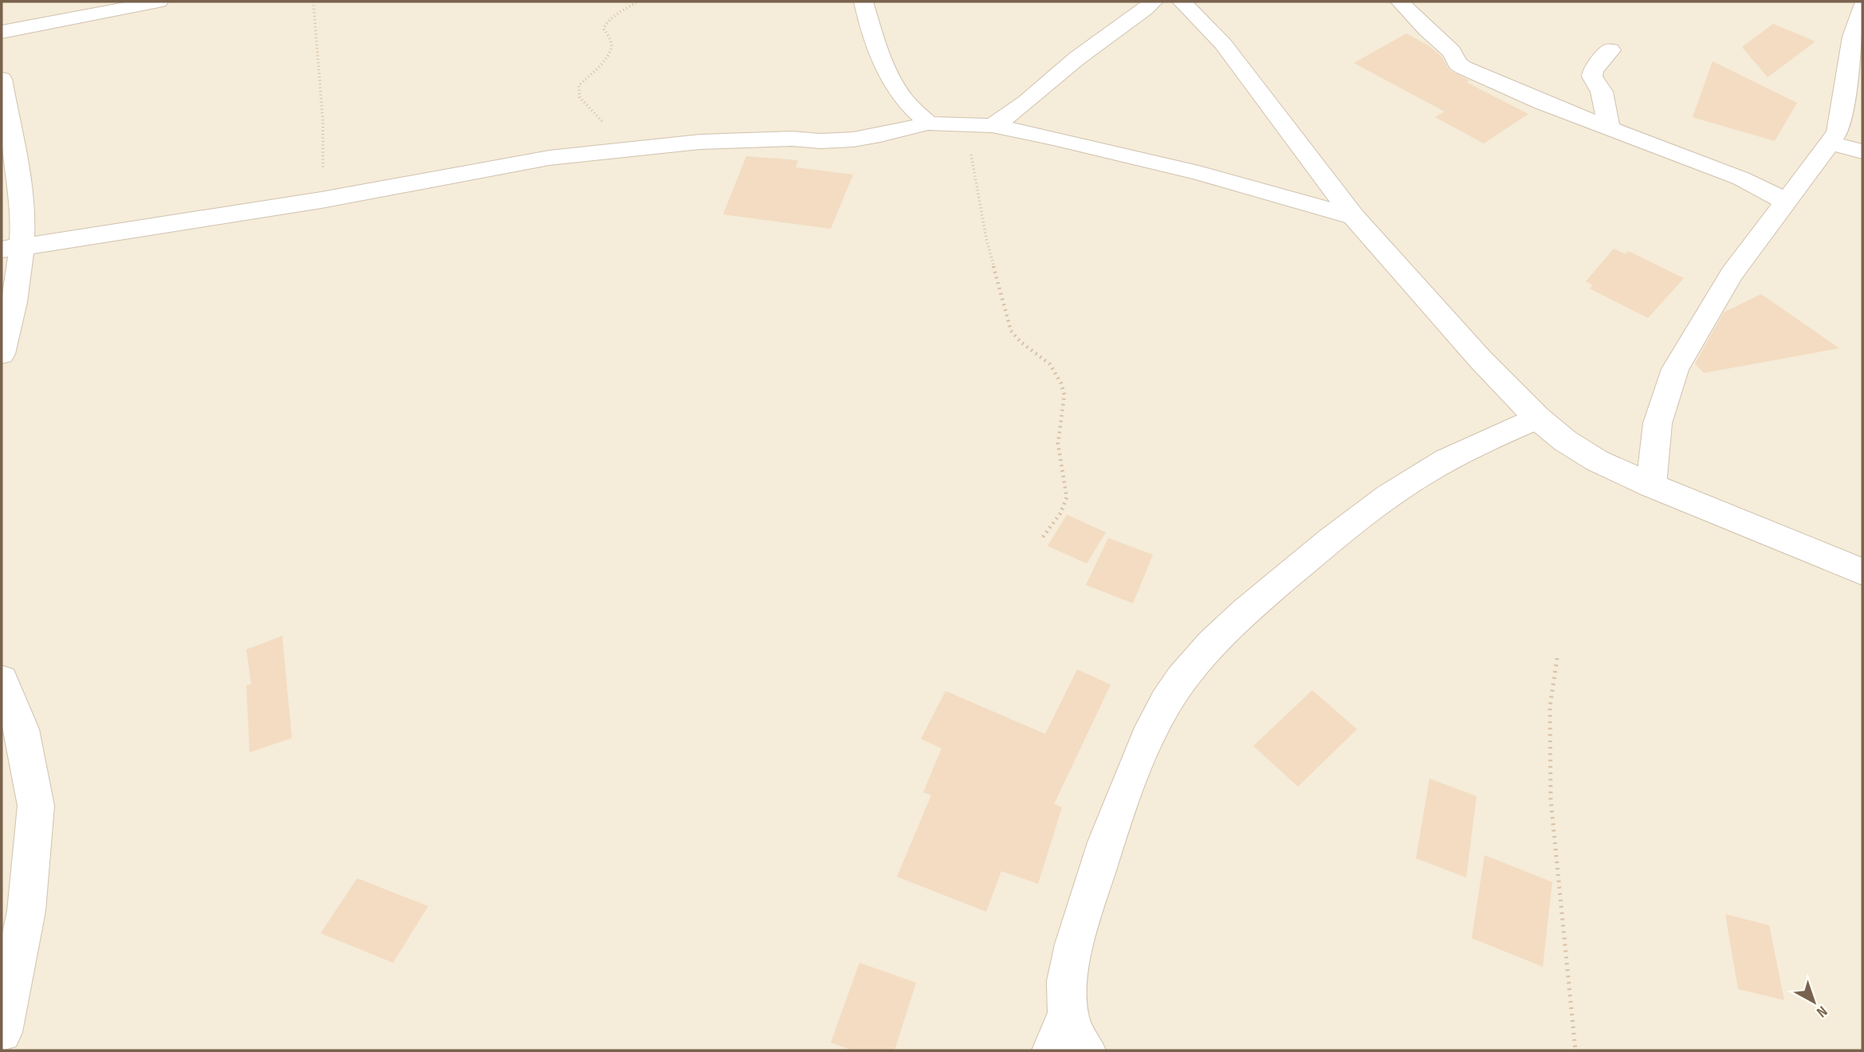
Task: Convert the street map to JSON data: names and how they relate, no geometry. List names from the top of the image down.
{
  "north": "bottom right"
}
